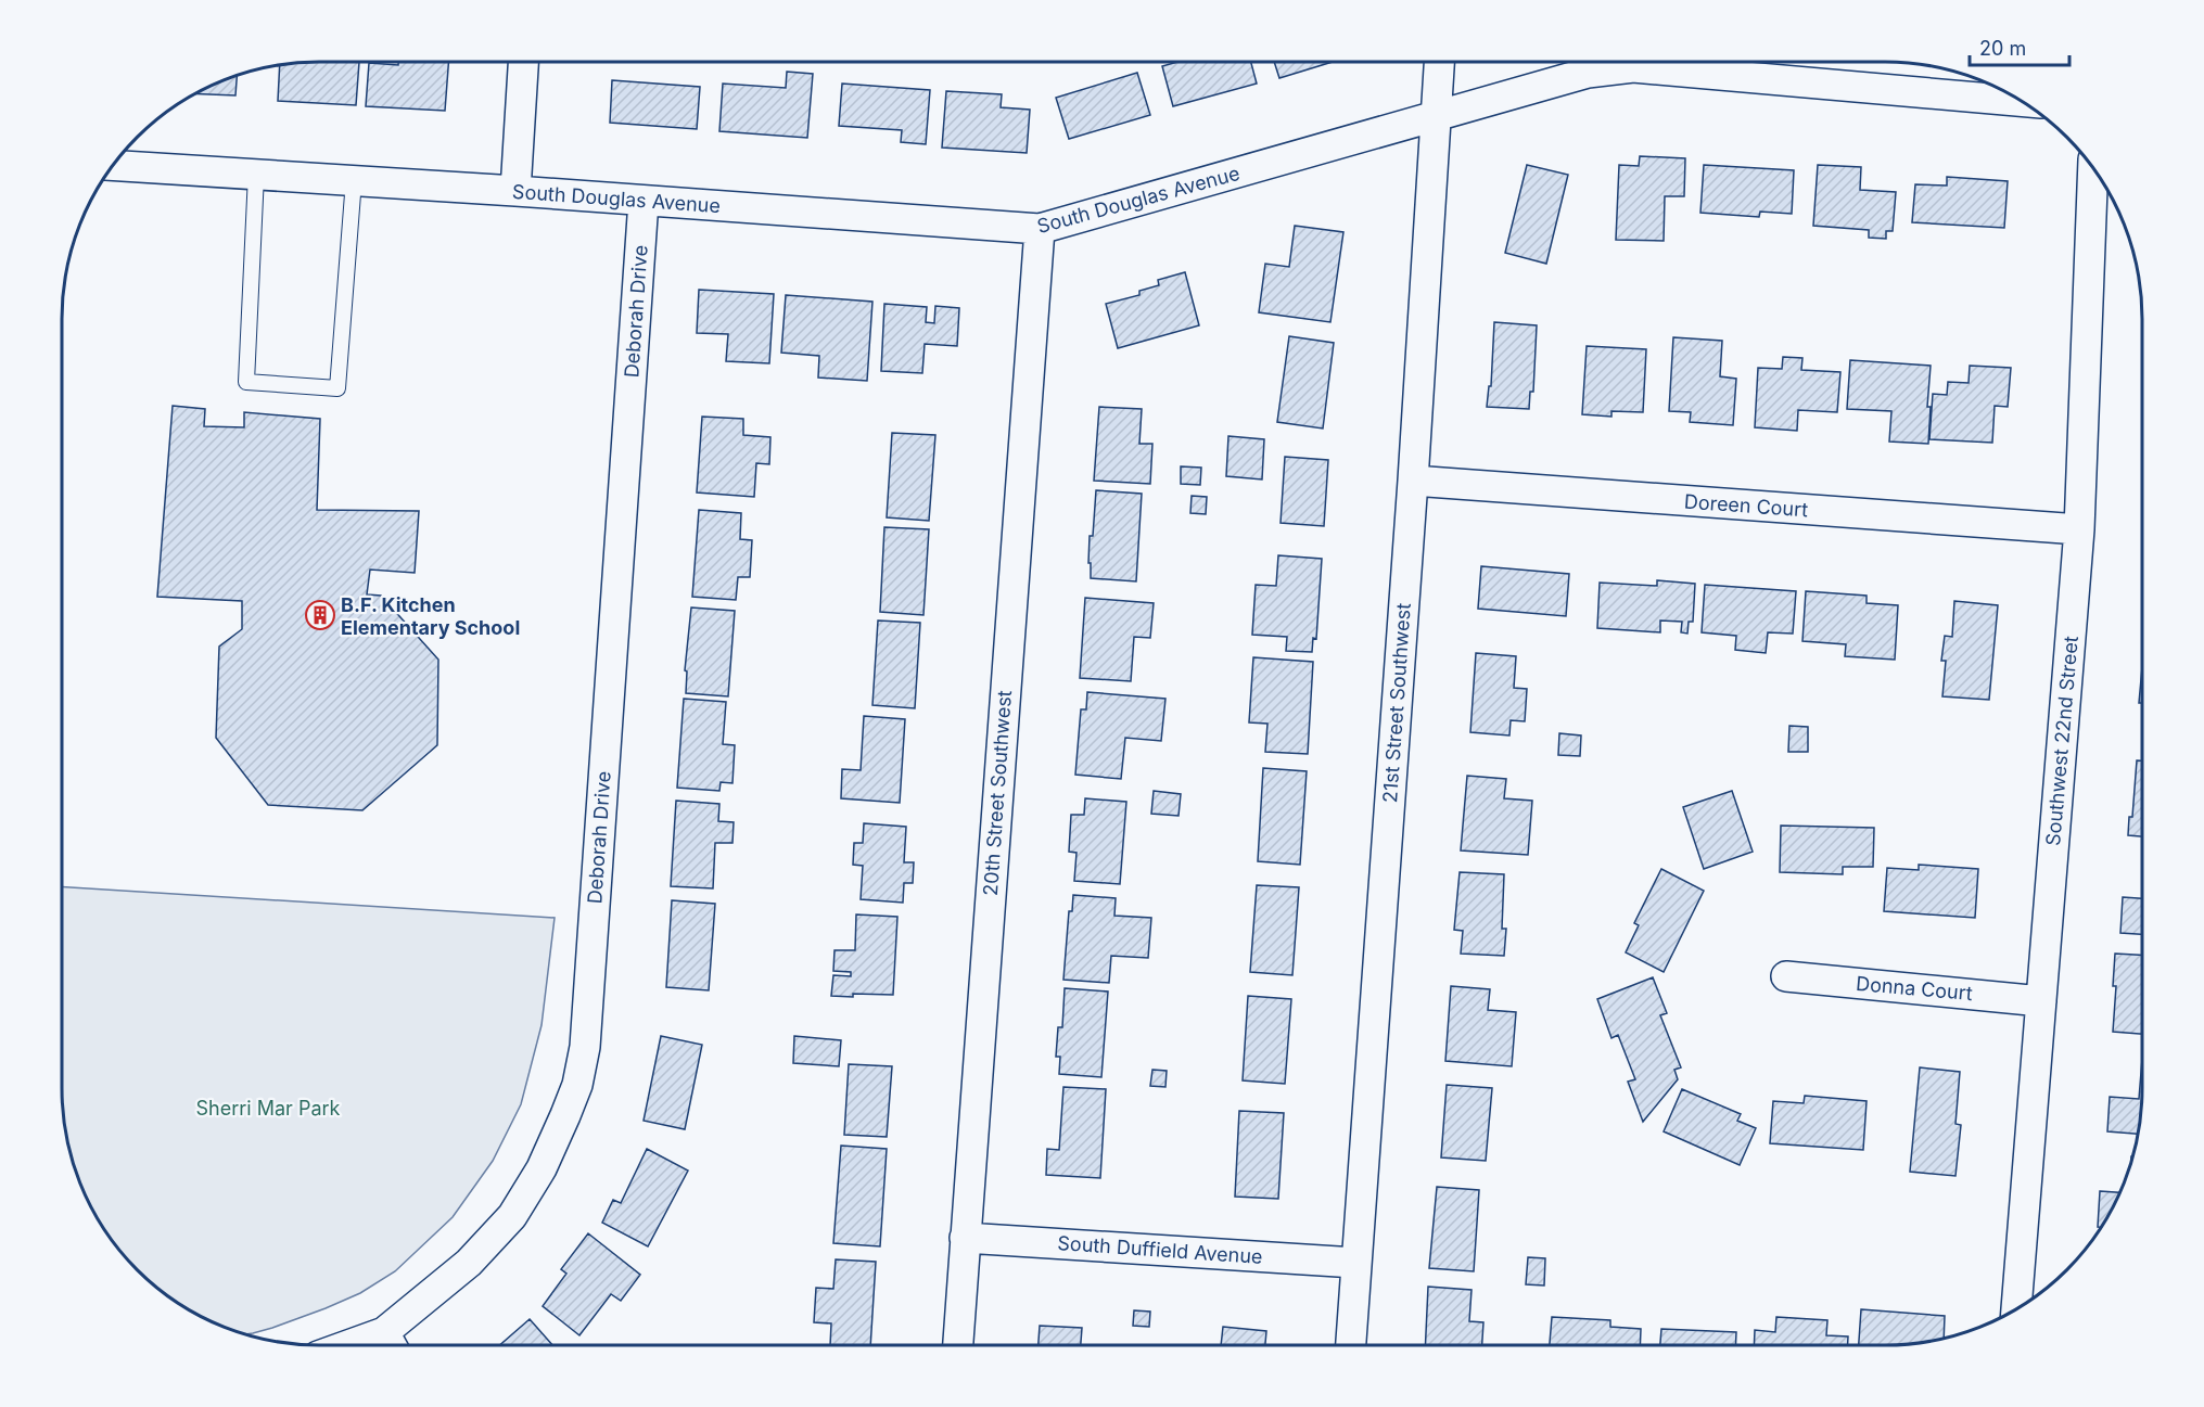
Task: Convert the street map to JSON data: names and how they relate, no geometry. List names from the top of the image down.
{
  "streets": {
    "street": [
      "South Douglas Avenue",
      "Deborah Drive",
      "Doreen Court",
      "21st Street Southwest",
      "Southwest 22nd Street",
      "20th Street Southwest",
      "Donna Court",
      "South Duffield Avenue"
    ]
  },
  "crossings": [
    ["South Douglas Avenue", "Deborah Drive"],
    ["South Douglas Avenue", "21st Street Southwest"],
    ["South Douglas Avenue", "20th Street Southwest"],
    ["Doreen Court", "21st Street Southwest"],
    ["Doreen Court", "Southwest 22nd Street"],
    ["21st Street Southwest", "South Duffield Avenue"],
    ["Southwest 22nd Street", "Donna Court"],
    ["20th Street Southwest", "South Duffield Avenue"]
  ],
  "parks": ["Sherri Mar Park"],
  "places": {
    "building": ["B.F. Kitchen Elementary School"]
  },
  "scale_bar": "20 m"
}
